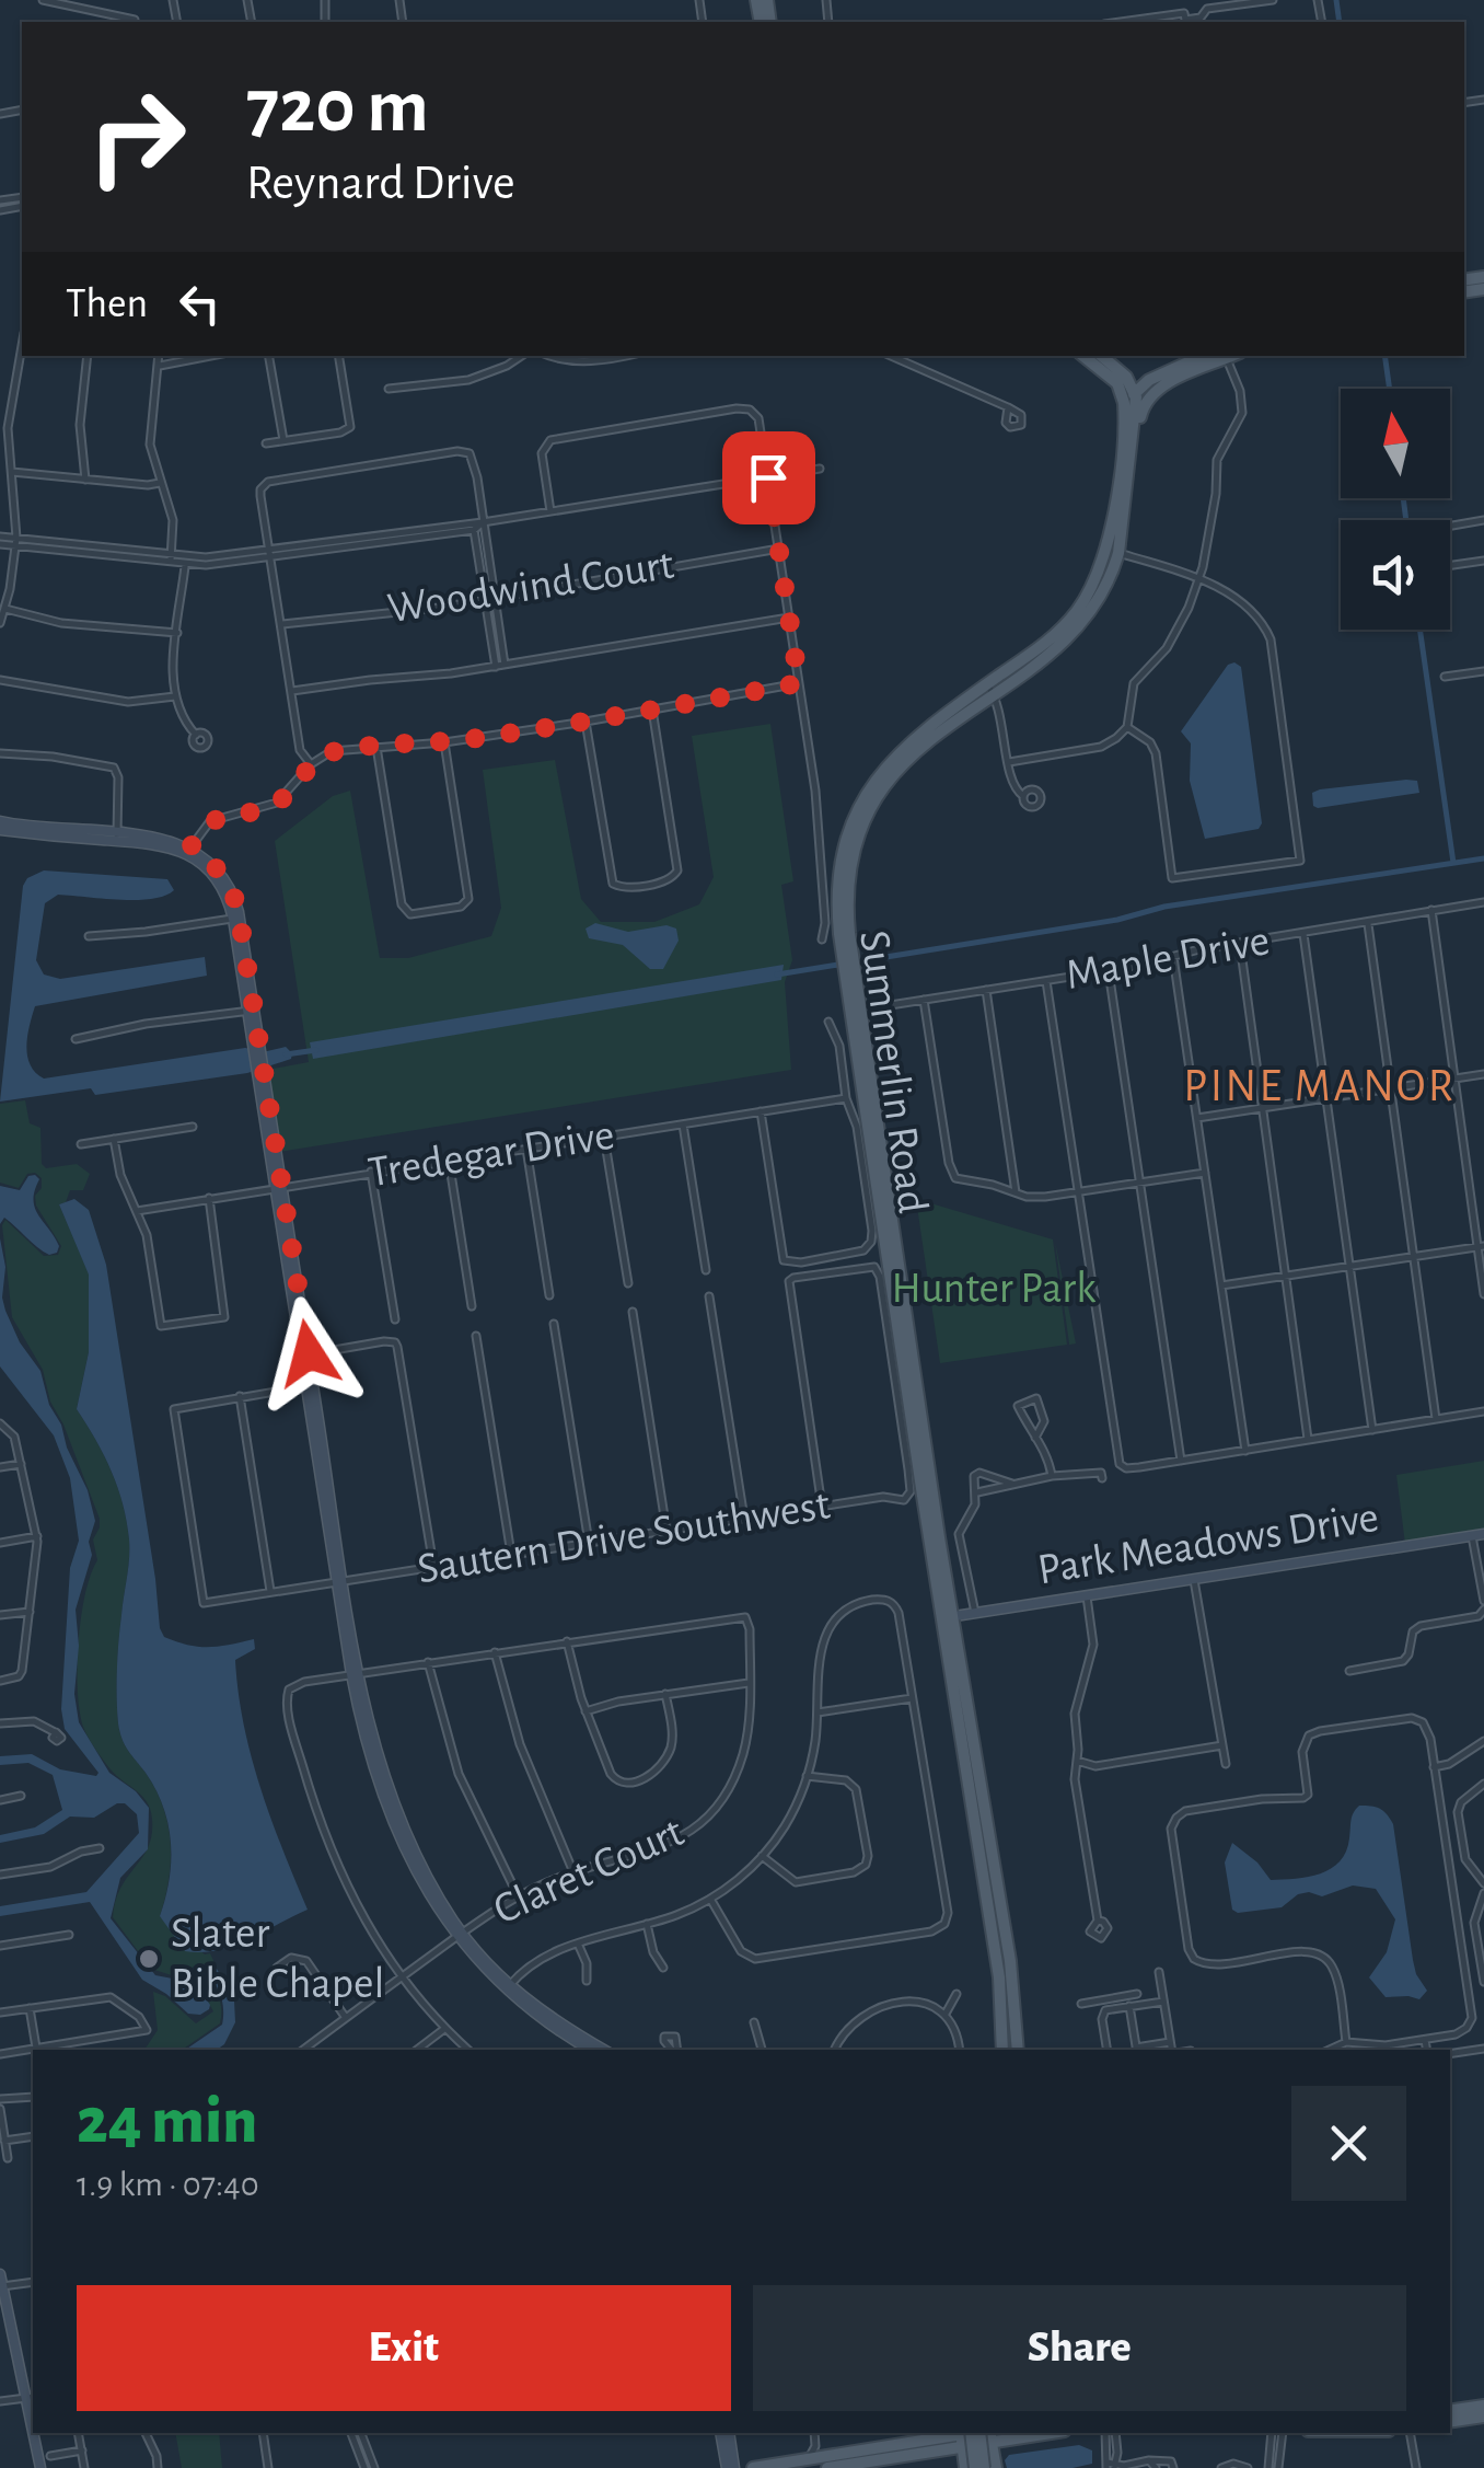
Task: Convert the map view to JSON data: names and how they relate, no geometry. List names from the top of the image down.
{
  "streets": {
    "main road": ["Summerlin Road"],
    "street": [
      "Woodwind Court",
      "Maple Drive",
      "Tredegar Drive",
      "Sautern Drive Southwest",
      "Park Meadows Drive",
      "Claret Court"
    ]
  },
  "crossings": [
    ["Maple Drive", "Summerlin Road"],
    ["Summerlin Road", "Park Meadows Drive"]
  ],
  "districts": ["PINE MANOR"],
  "parks": ["Hunter Park"],
  "places": ["Slater Bible Chapel"],
  "north": "top",
  "page": {
    "turn": ["720 m", "Reynard Drive"],
    "then": "Then",
    "heading": ["24 min", "1.9 km · 07:40"],
    "buttons": ["Exit", "Share"]
  }
}
